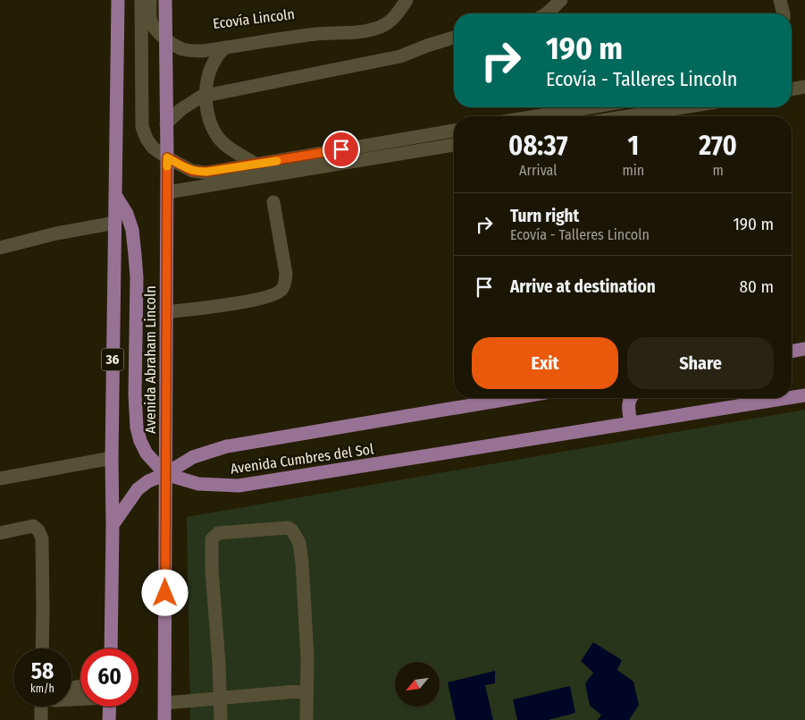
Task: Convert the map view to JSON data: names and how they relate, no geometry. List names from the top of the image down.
{
  "streets": {
    "main road": ["36", "Avenida Abraham Lincoln", "Avenida Cumbres del Sol"],
    "street": ["Ecovía Lincoln"]
  },
  "crossings": [
    ["Ecovía Lincoln", "Avenida Abraham Lincoln"],
    ["Avenida Abraham Lincoln", "Avenida Cumbres del Sol"]
  ],
  "north": "bottom left",
  "page": {
    "turn": ["190 m", "Ecovía - Talleres Lincoln"],
    "eta": [
      "08:37",
      "Arrival",
      "1",
      "min",
      "270",
      "m"
    ],
    "list": [
      {
        "name": "Turn right",
        "note": "Ecovía - Talleres Lincoln",
        "value": "190 m"
      },
      {
        "name": "Arrive at destination",
        "value": "80 m"
      }
    ],
    "buttons": ["Exit", "Share"],
    "speed": "58 km/h",
    "limit": "60"
  }
}
